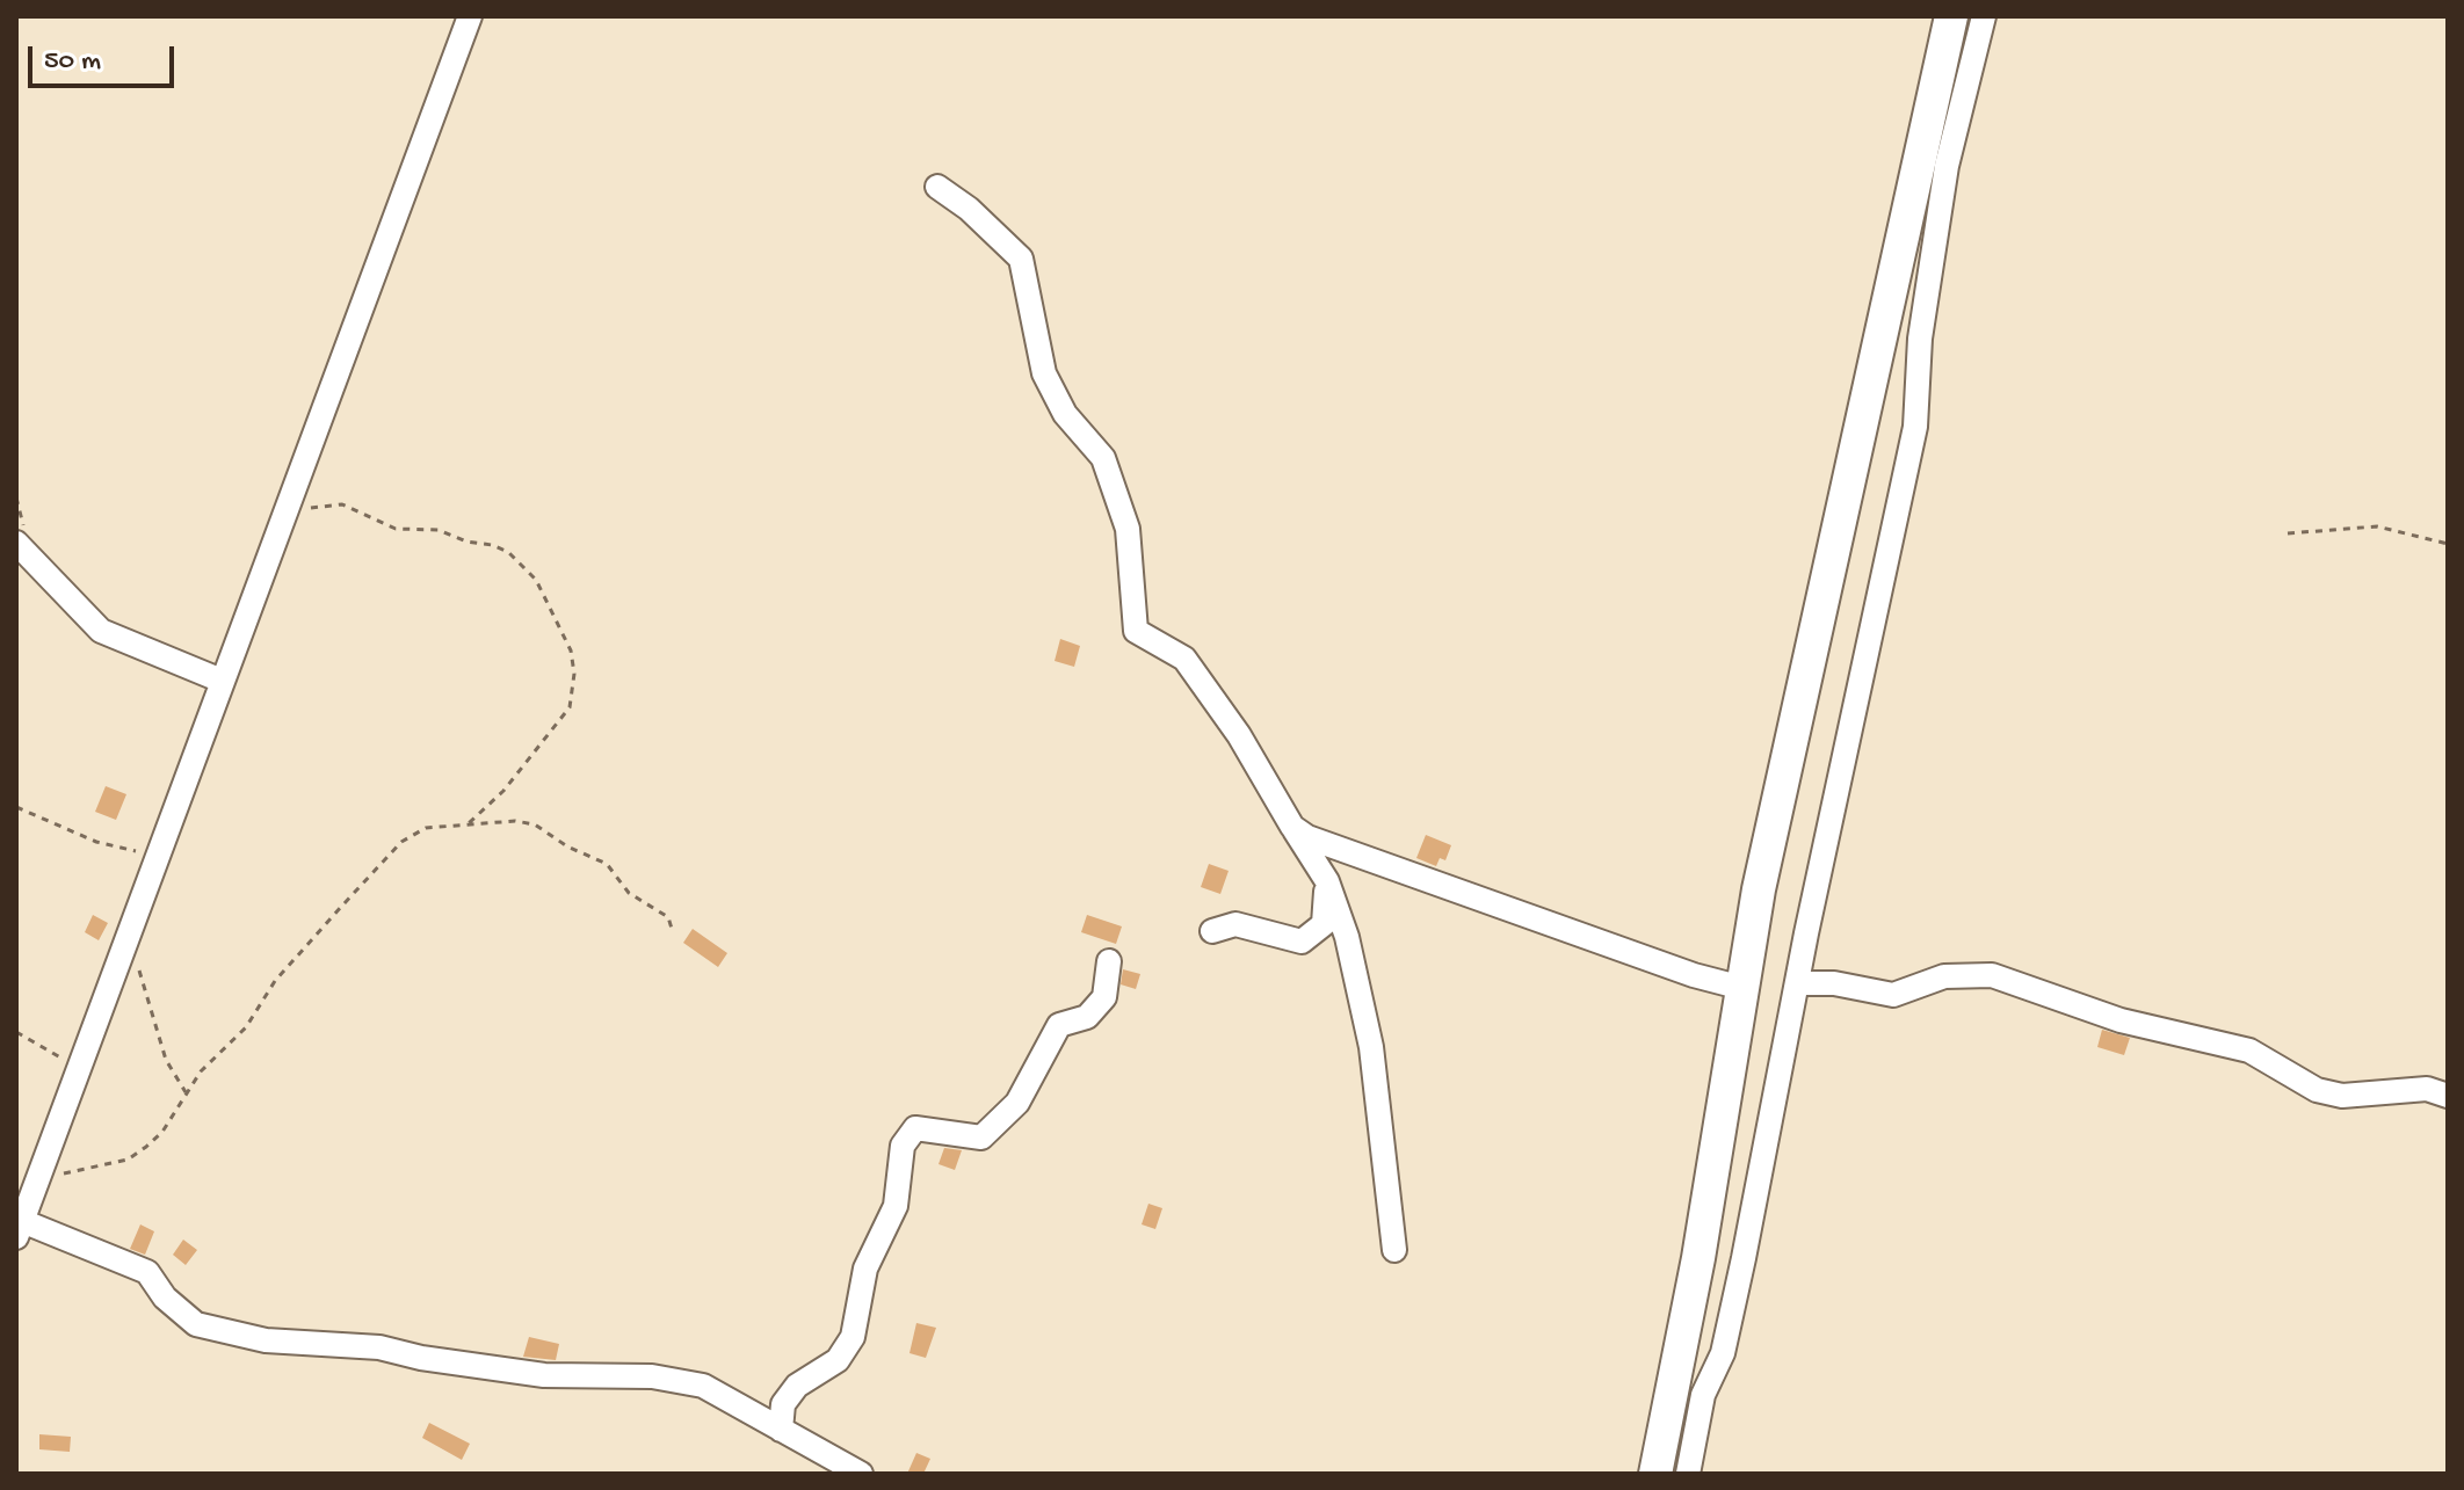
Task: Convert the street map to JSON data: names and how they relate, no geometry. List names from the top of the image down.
{
  "scale_bar": "50 m"
}
